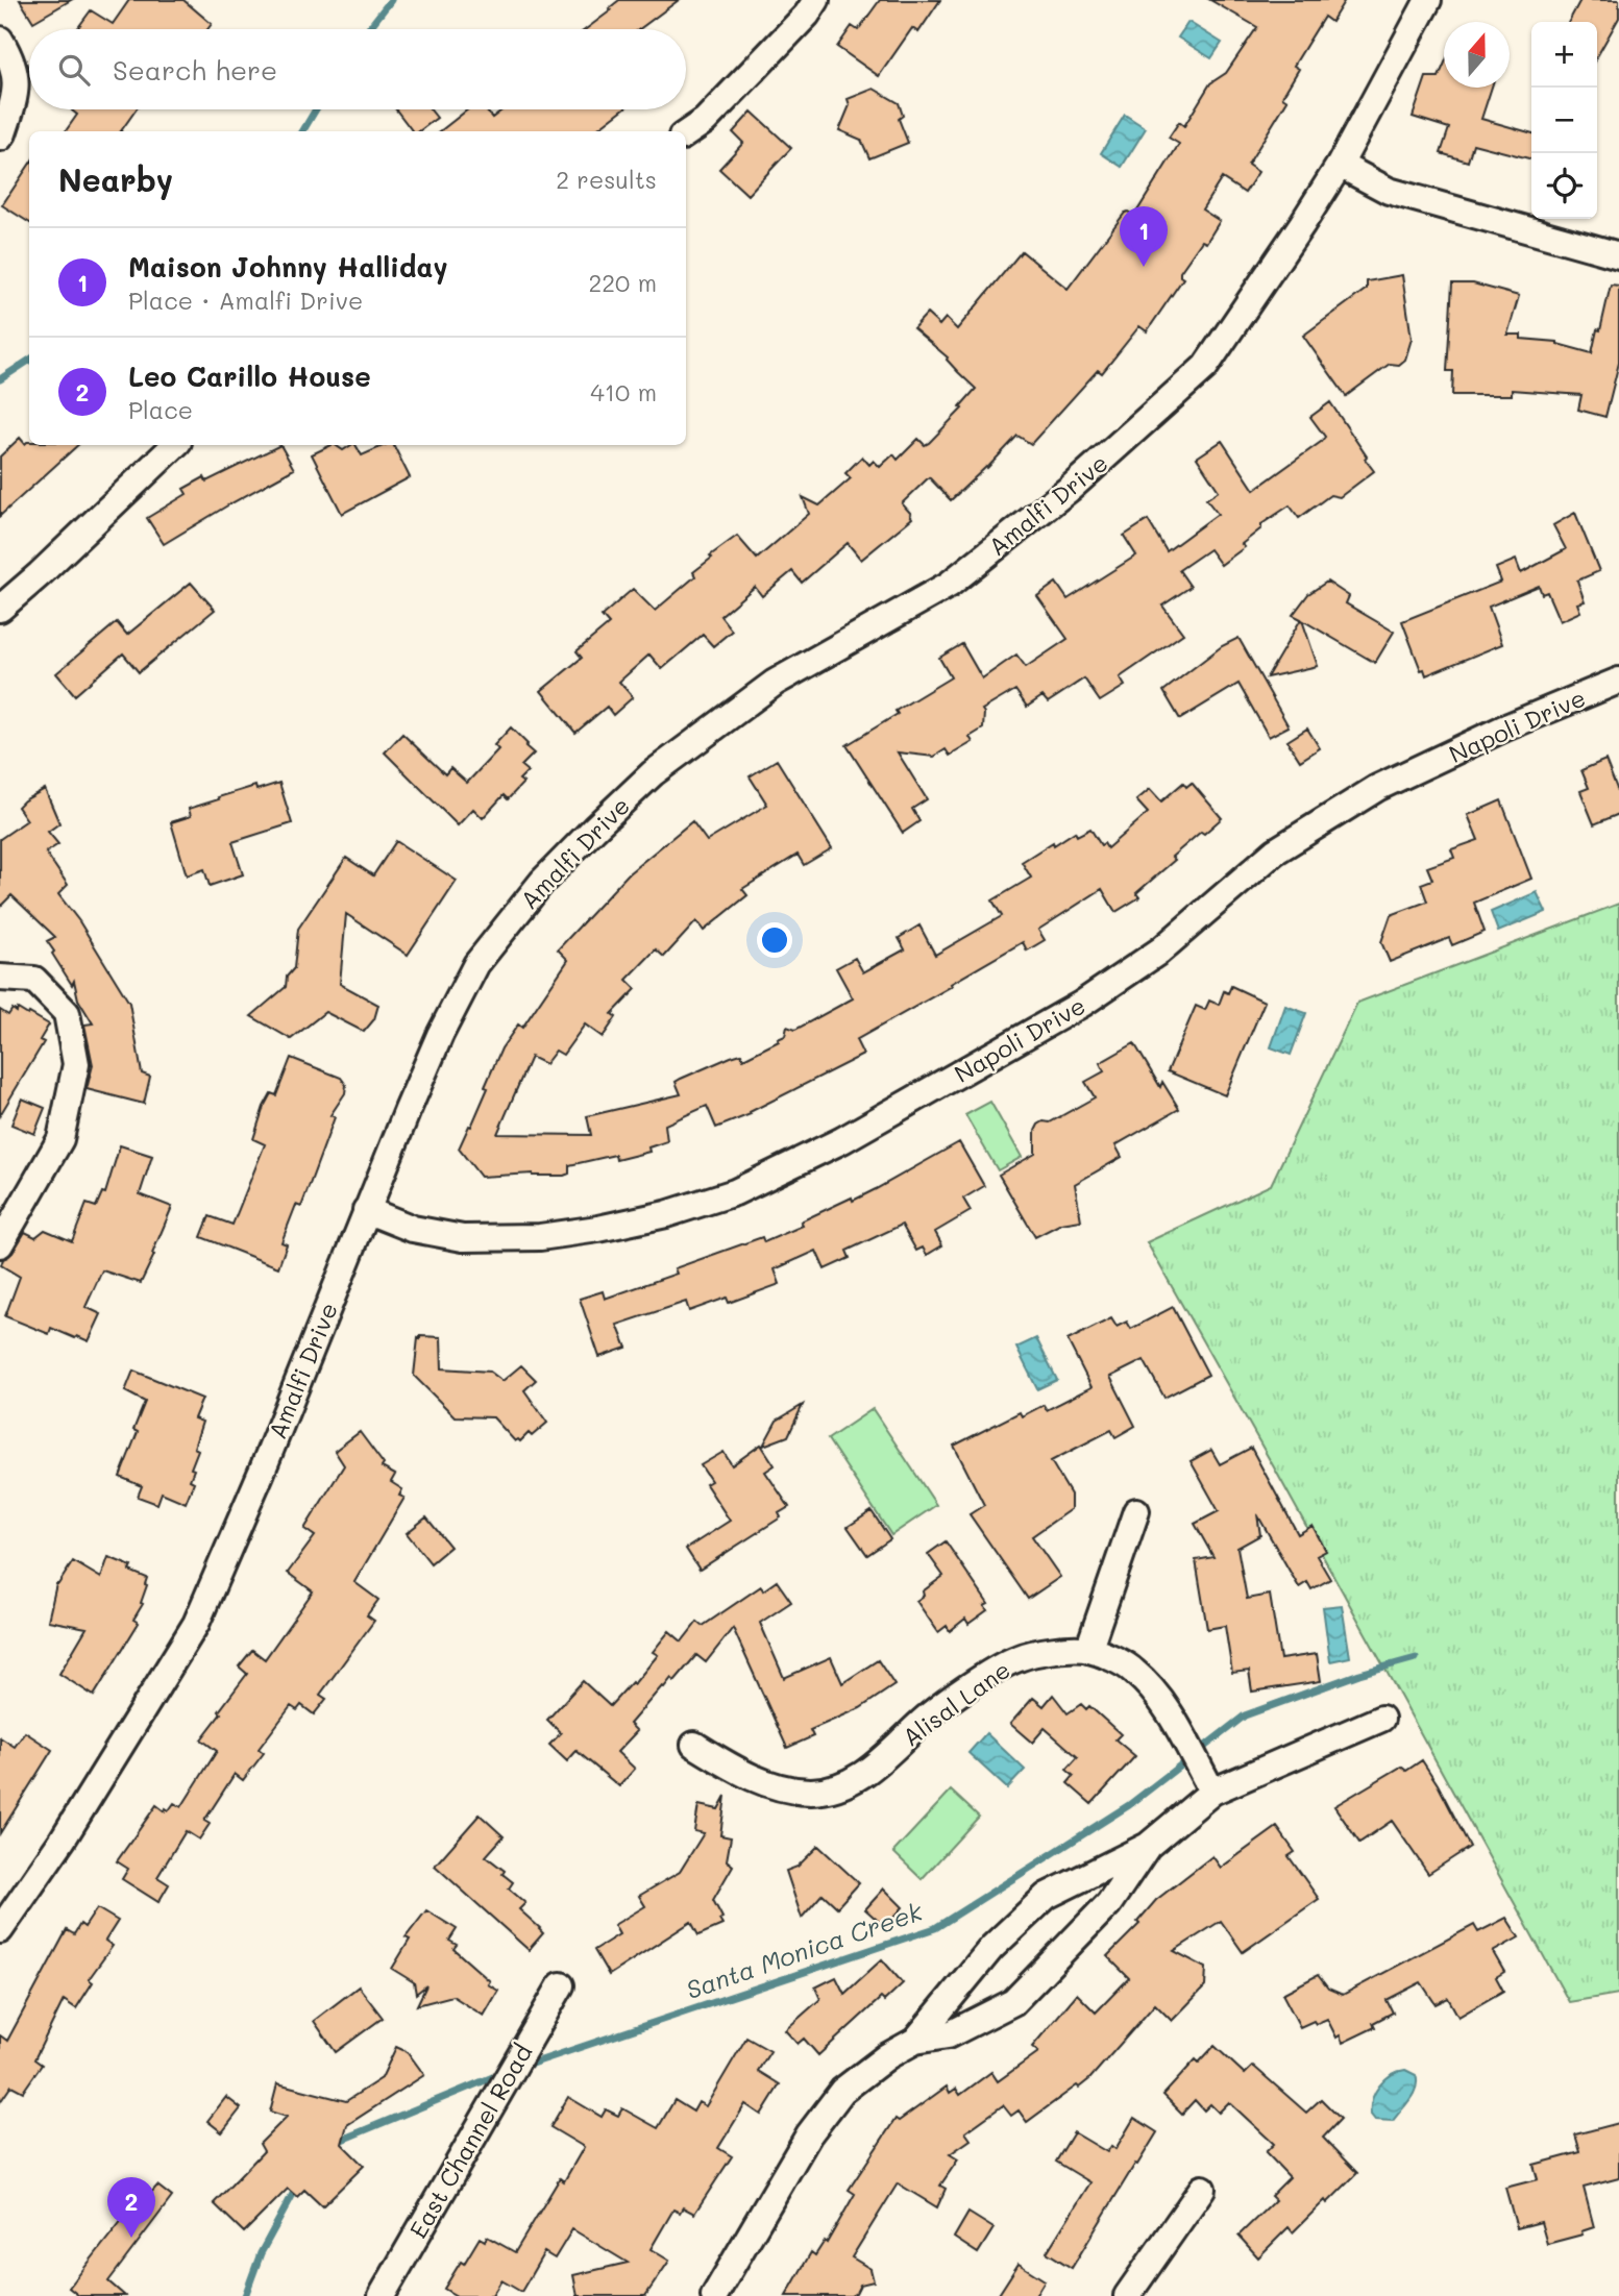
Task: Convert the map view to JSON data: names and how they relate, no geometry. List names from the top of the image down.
{
  "streets": {
    "street": [
      "Amalfi Drive",
      "Napoli Drive",
      "Alisal Lane",
      "East Channel Road"
    ]
  },
  "crossings": [
    ["Amalfi Drive", "Napoli Drive"]
  ],
  "water": ["Santa Monica Creek"],
  "north": "top",
  "page": {
    "map_buttons": ["+", "−"],
    "search": "Search here",
    "heading": ["Nearby", "2 results"],
    "pins": ["1", "2"],
    "list": [
      {
        "mark": "1",
        "name": "Maison Johnny Halliday",
        "note": "Place · Amalfi Drive",
        "value": "220 m"
      },
      {
        "mark": "2",
        "name": "Leo Carillo House",
        "note": "Place",
        "value": "410 m"
      }
    ]
  }
}
